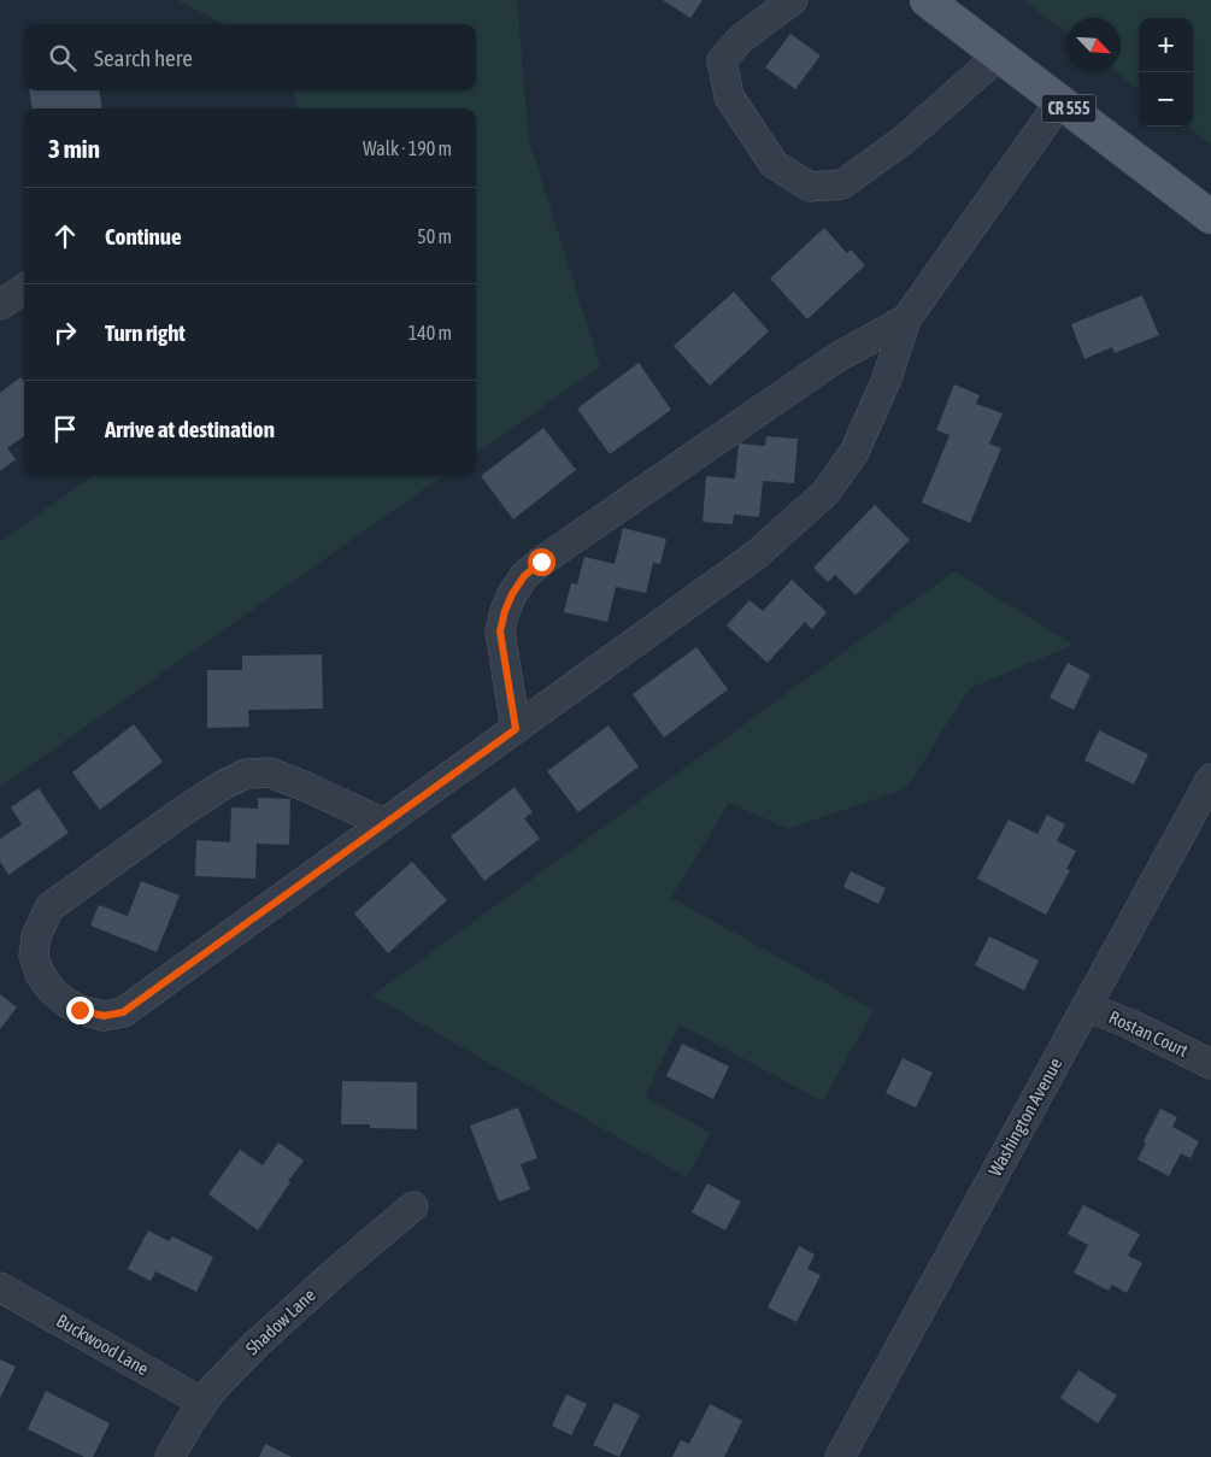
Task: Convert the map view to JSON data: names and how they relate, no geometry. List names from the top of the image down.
{
  "streets": {
    "main road": ["CR 555"],
    "street": [
      "Rostan Court",
      "Washington Avenue",
      "Shadow Lane",
      "Buckwood Lane"
    ]
  },
  "crossings": [
    ["Rostan Court", "Washington Avenue"],
    ["Shadow Lane", "Buckwood Lane"]
  ],
  "north": "bottom right",
  "page": {
    "map_buttons": ["+", "−"],
    "search": "Search here",
    "heading": ["3 min", "Walk · 190 m"],
    "list": [
      ["Continue", "50 m"],
      ["Turn right", "140 m"],
      "Arrive at destination"
    ]
  }
}
